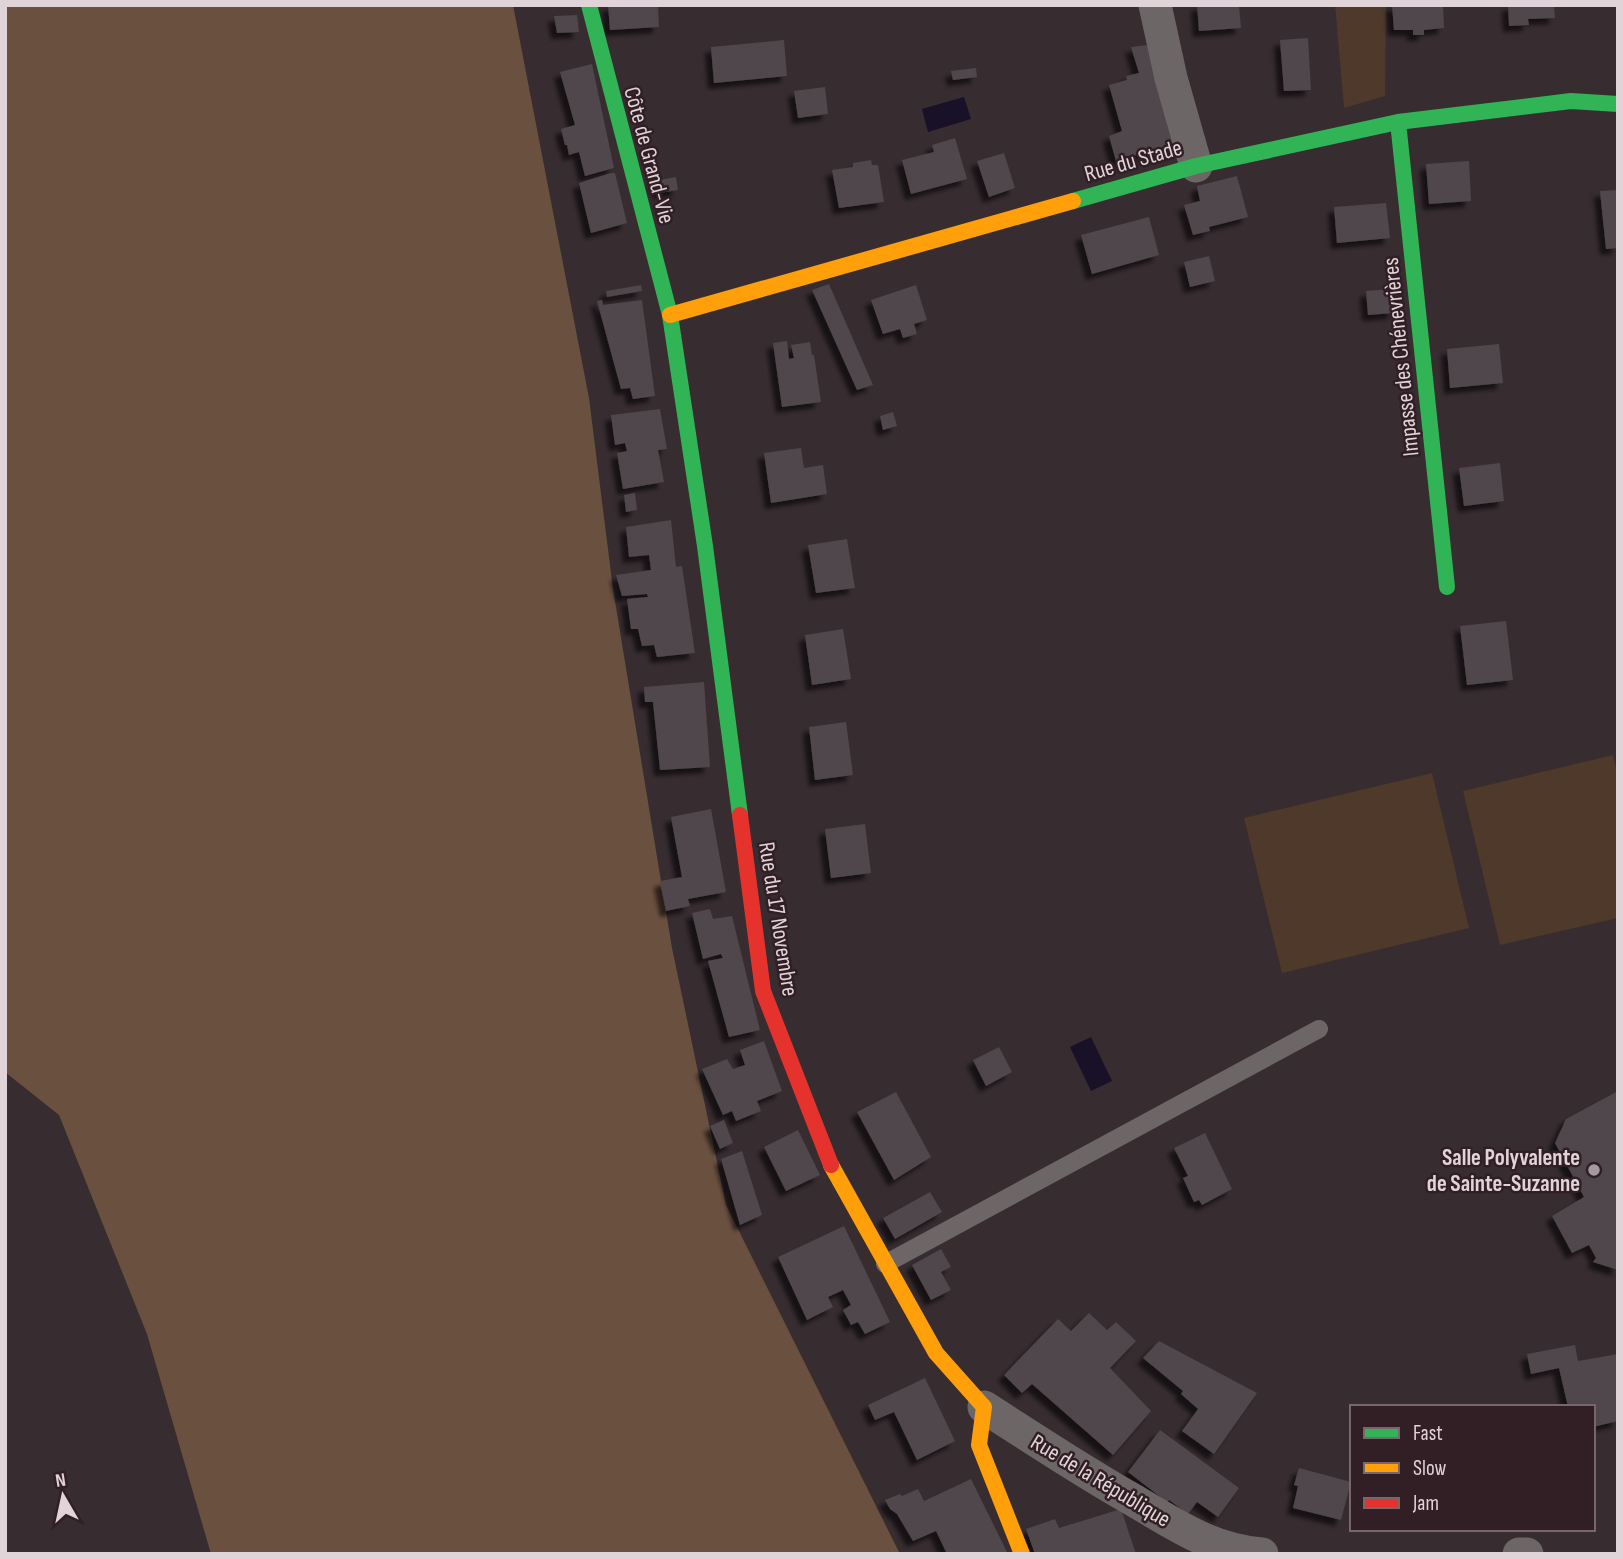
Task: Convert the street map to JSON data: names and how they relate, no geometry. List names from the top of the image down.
{
  "streets": {
    "street": [
      "Côte de Grand-Vie",
      "Rue du Stade",
      "Impasse des Chénevrières",
      "Rue du 17 Novembre",
      "Rue de la République"
    ]
  },
  "crossings": [
    ["Côte de Grand-Vie", "Rue du Stade"],
    ["Côte de Grand-Vie", "Rue du 17 Novembre"],
    ["Rue du Stade", "Impasse des Chénevrières"],
    ["Rue du Stade", "Rue du 17 Novembre"],
    ["Rue du 17 Novembre", "Rue de la République"]
  ],
  "places": ["Salle Polyvalente de Sainte-Suzanne"],
  "legend": ["Fast", "Slow", "Jam"],
  "north": "top"
}
